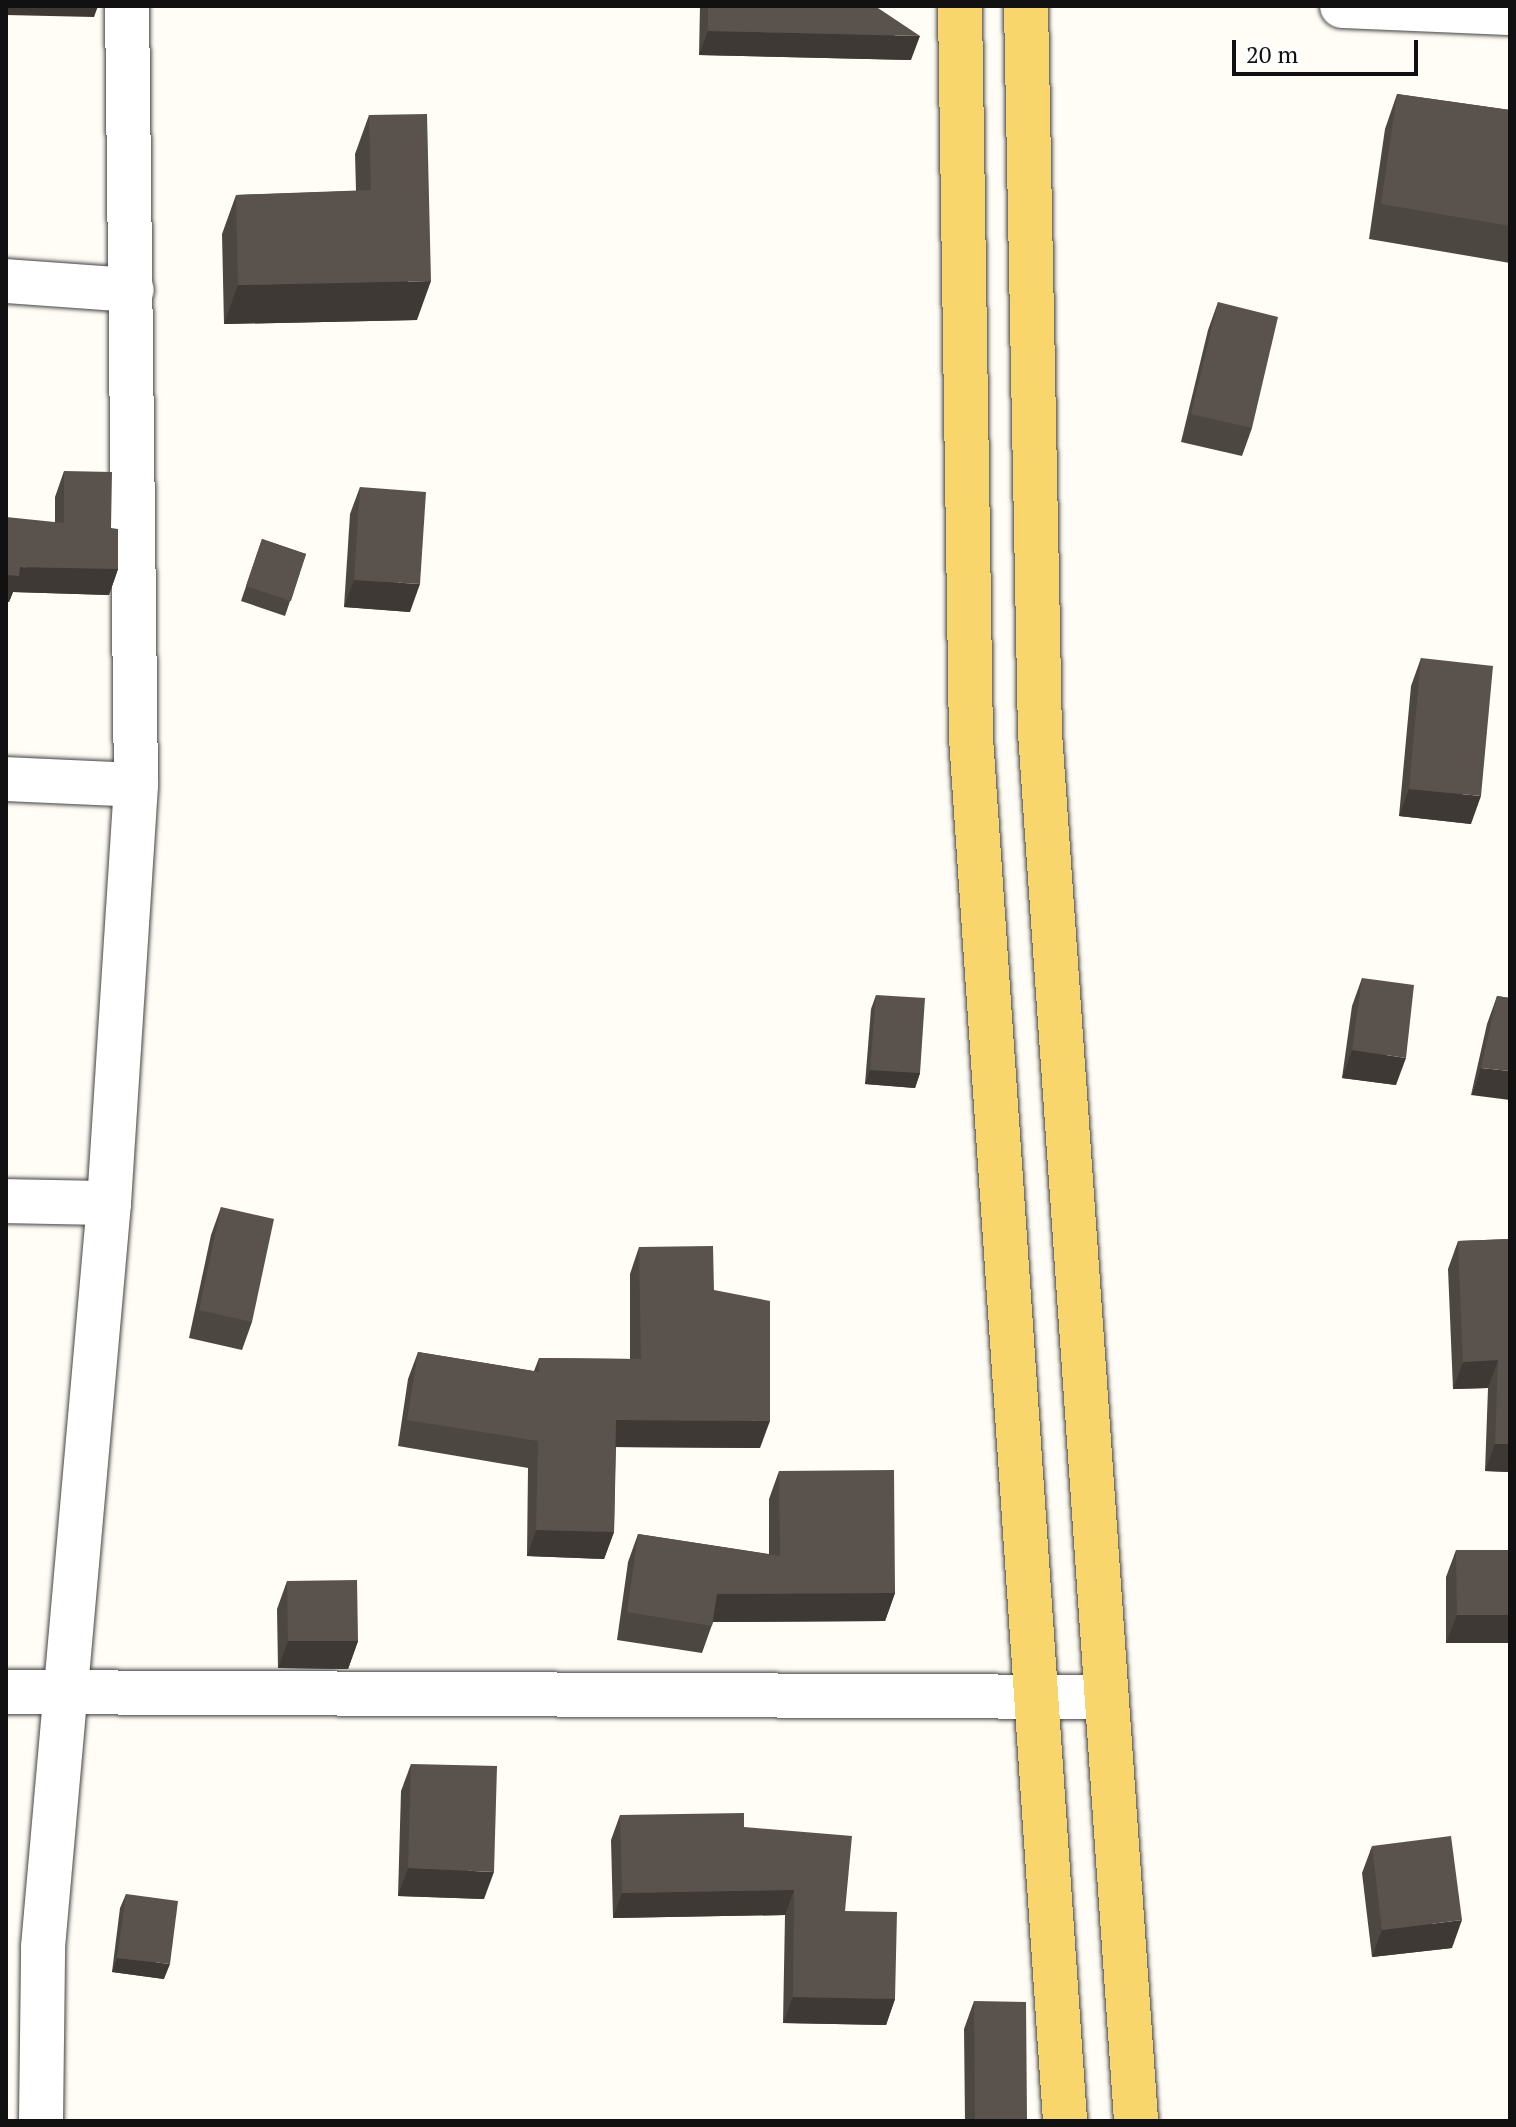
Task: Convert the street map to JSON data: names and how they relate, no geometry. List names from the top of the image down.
{
  "scale_bar": "20 m"
}
